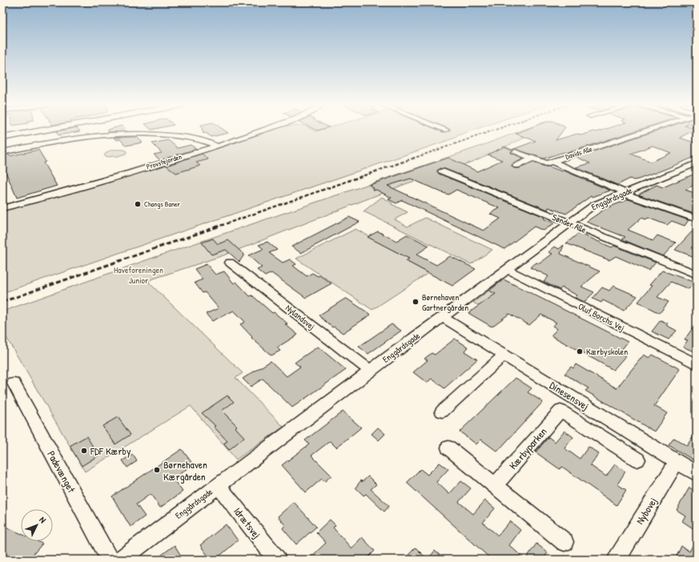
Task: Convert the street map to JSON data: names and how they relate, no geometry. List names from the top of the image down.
{
  "streets": {
    "street": [
      "Davids Alle",
      "Provstejorden",
      "Enggårdsgade",
      "Sønder Alle",
      "Nylandsvej",
      "Oluf Borchs Vej",
      "Dinesensvej",
      "Kærbyparken",
      "Padevænget",
      "Nybovej",
      "Idrætsvej"
    ]
  },
  "crossings": [
    ["Davids Alle", "Enggårdsgade"],
    ["Enggårdsgade", "Sønder Alle"],
    ["Enggårdsgade", "Nylandsvej"],
    ["Enggårdsgade", "Oluf Borchs Vej"],
    ["Enggårdsgade", "Dinesensvej"],
    ["Enggårdsgade", "Idrætsvej"],
    ["Dinesensvej", "Kærbyparken"],
    ["Dinesensvej", "Nybovej"]
  ],
  "parks": ["Haveforeningen Junior"],
  "places": [
    "Changs Baner",
    "Børnehaven Gartnergården",
    "Kærbyskolen",
    "FDF Kærby",
    "Børnehaven Kærgården"
  ],
  "north": "top right"
}
